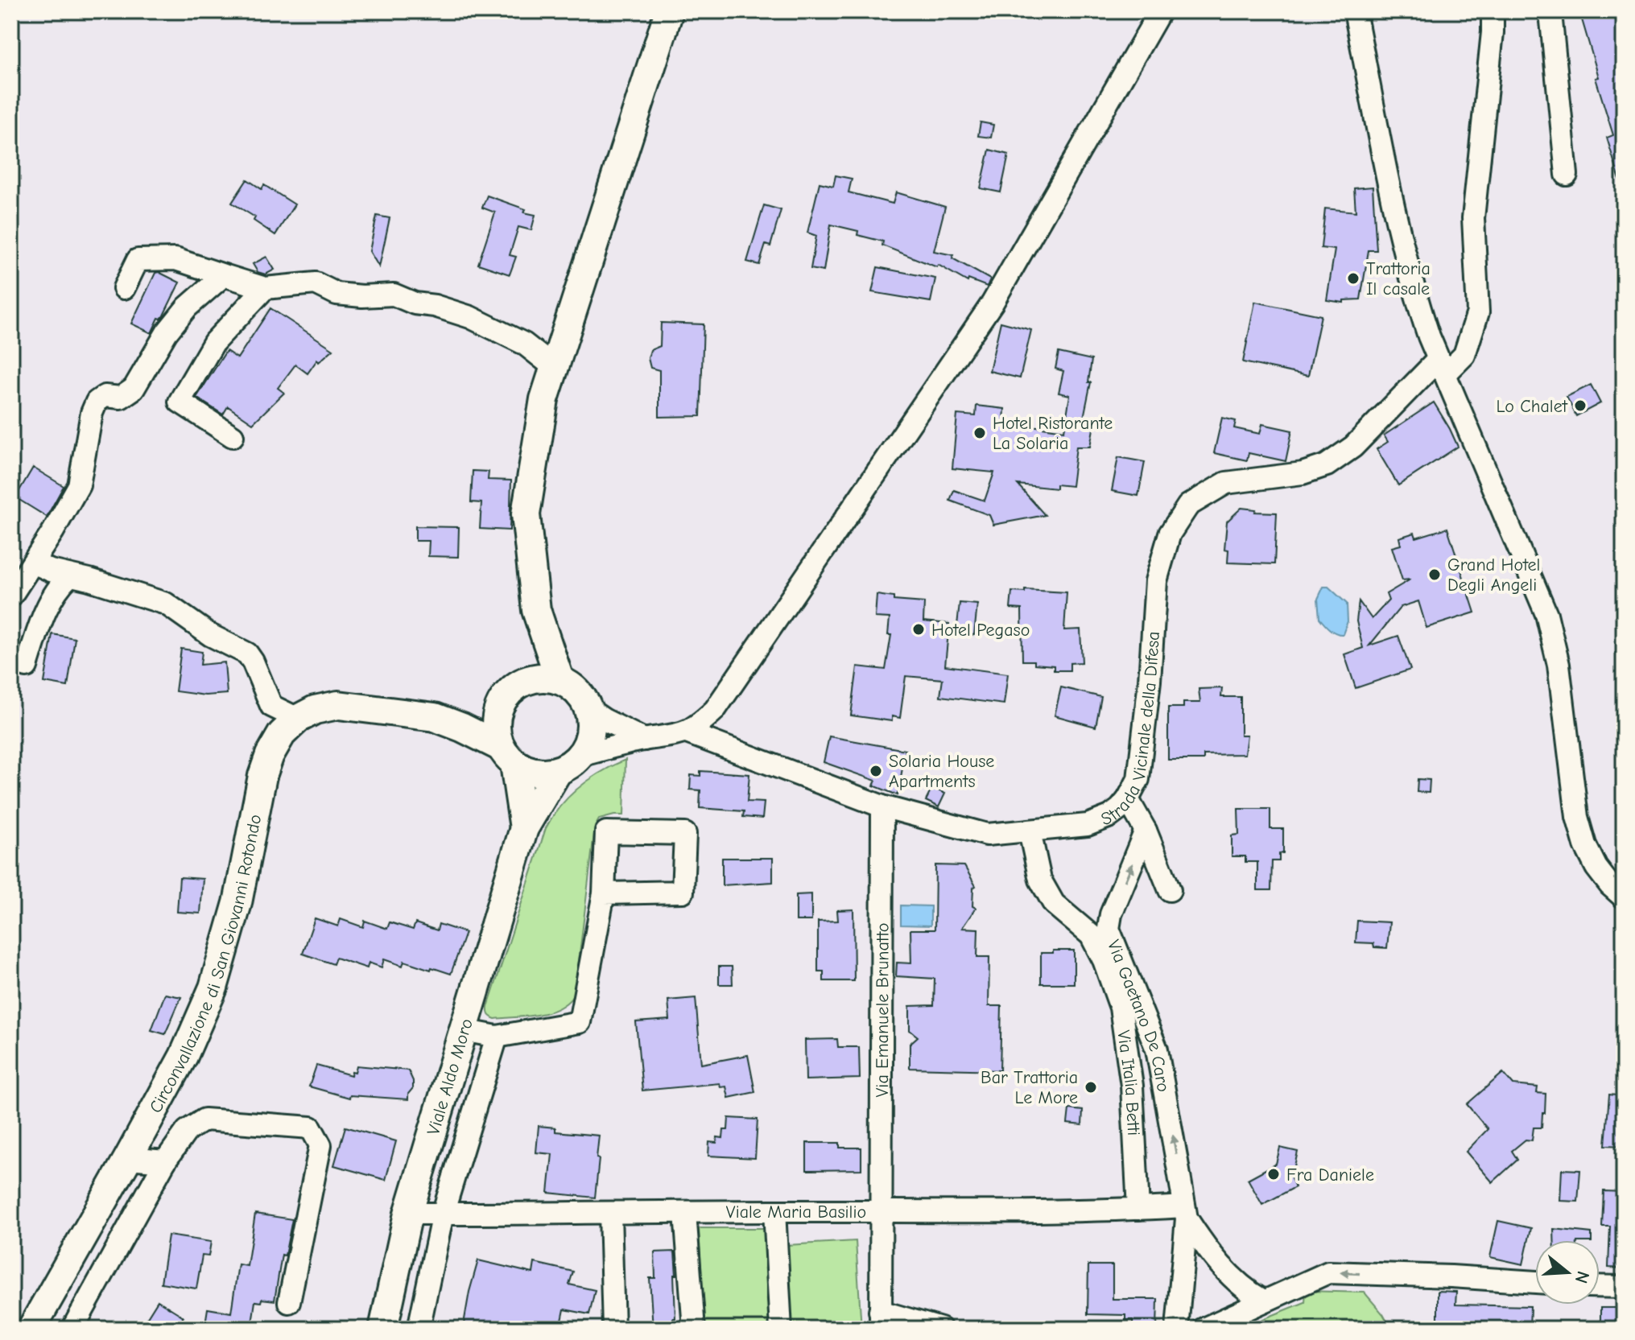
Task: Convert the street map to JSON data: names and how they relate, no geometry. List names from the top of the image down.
{
  "streets": {
    "main road": ["Circonvallazione di San Giovanni Rotondo", "Viale Aldo Moro"],
    "street": [
      "Strada Vicinale della Difesa",
      "Via Emanuele Brunatto",
      "Via Gaetano De Caro",
      "Via Italia Betti",
      "Viale Maria Basilio"
    ]
  },
  "crossings": [
    ["Strada Vicinale della Difesa", "Via Emanuele Brunatto"],
    ["Strada Vicinale della Difesa", "Via Italia Betti"],
    ["Circonvallazione di San Giovanni Rotondo", "Viale Aldo Moro"],
    ["Via Emanuele Brunatto", "Viale Maria Basilio"],
    ["Via Gaetano De Caro", "Viale Maria Basilio"],
    ["Viale Aldo Moro", "Viale Maria Basilio"],
    ["Via Italia Betti", "Viale Maria Basilio"]
  ],
  "one_way": ["Via Gaetano De Caro"],
  "places": [
    "Trattoria Il casale",
    "Lo Chalet",
    "Hotel Ristorante La Solaria",
    "Grand Hotel Degli Angeli",
    "Hotel Pegaso",
    "Solaria House Apartments",
    "Bar Trattoria Le More",
    "Fra Daniele"
  ],
  "north": "right"
}
